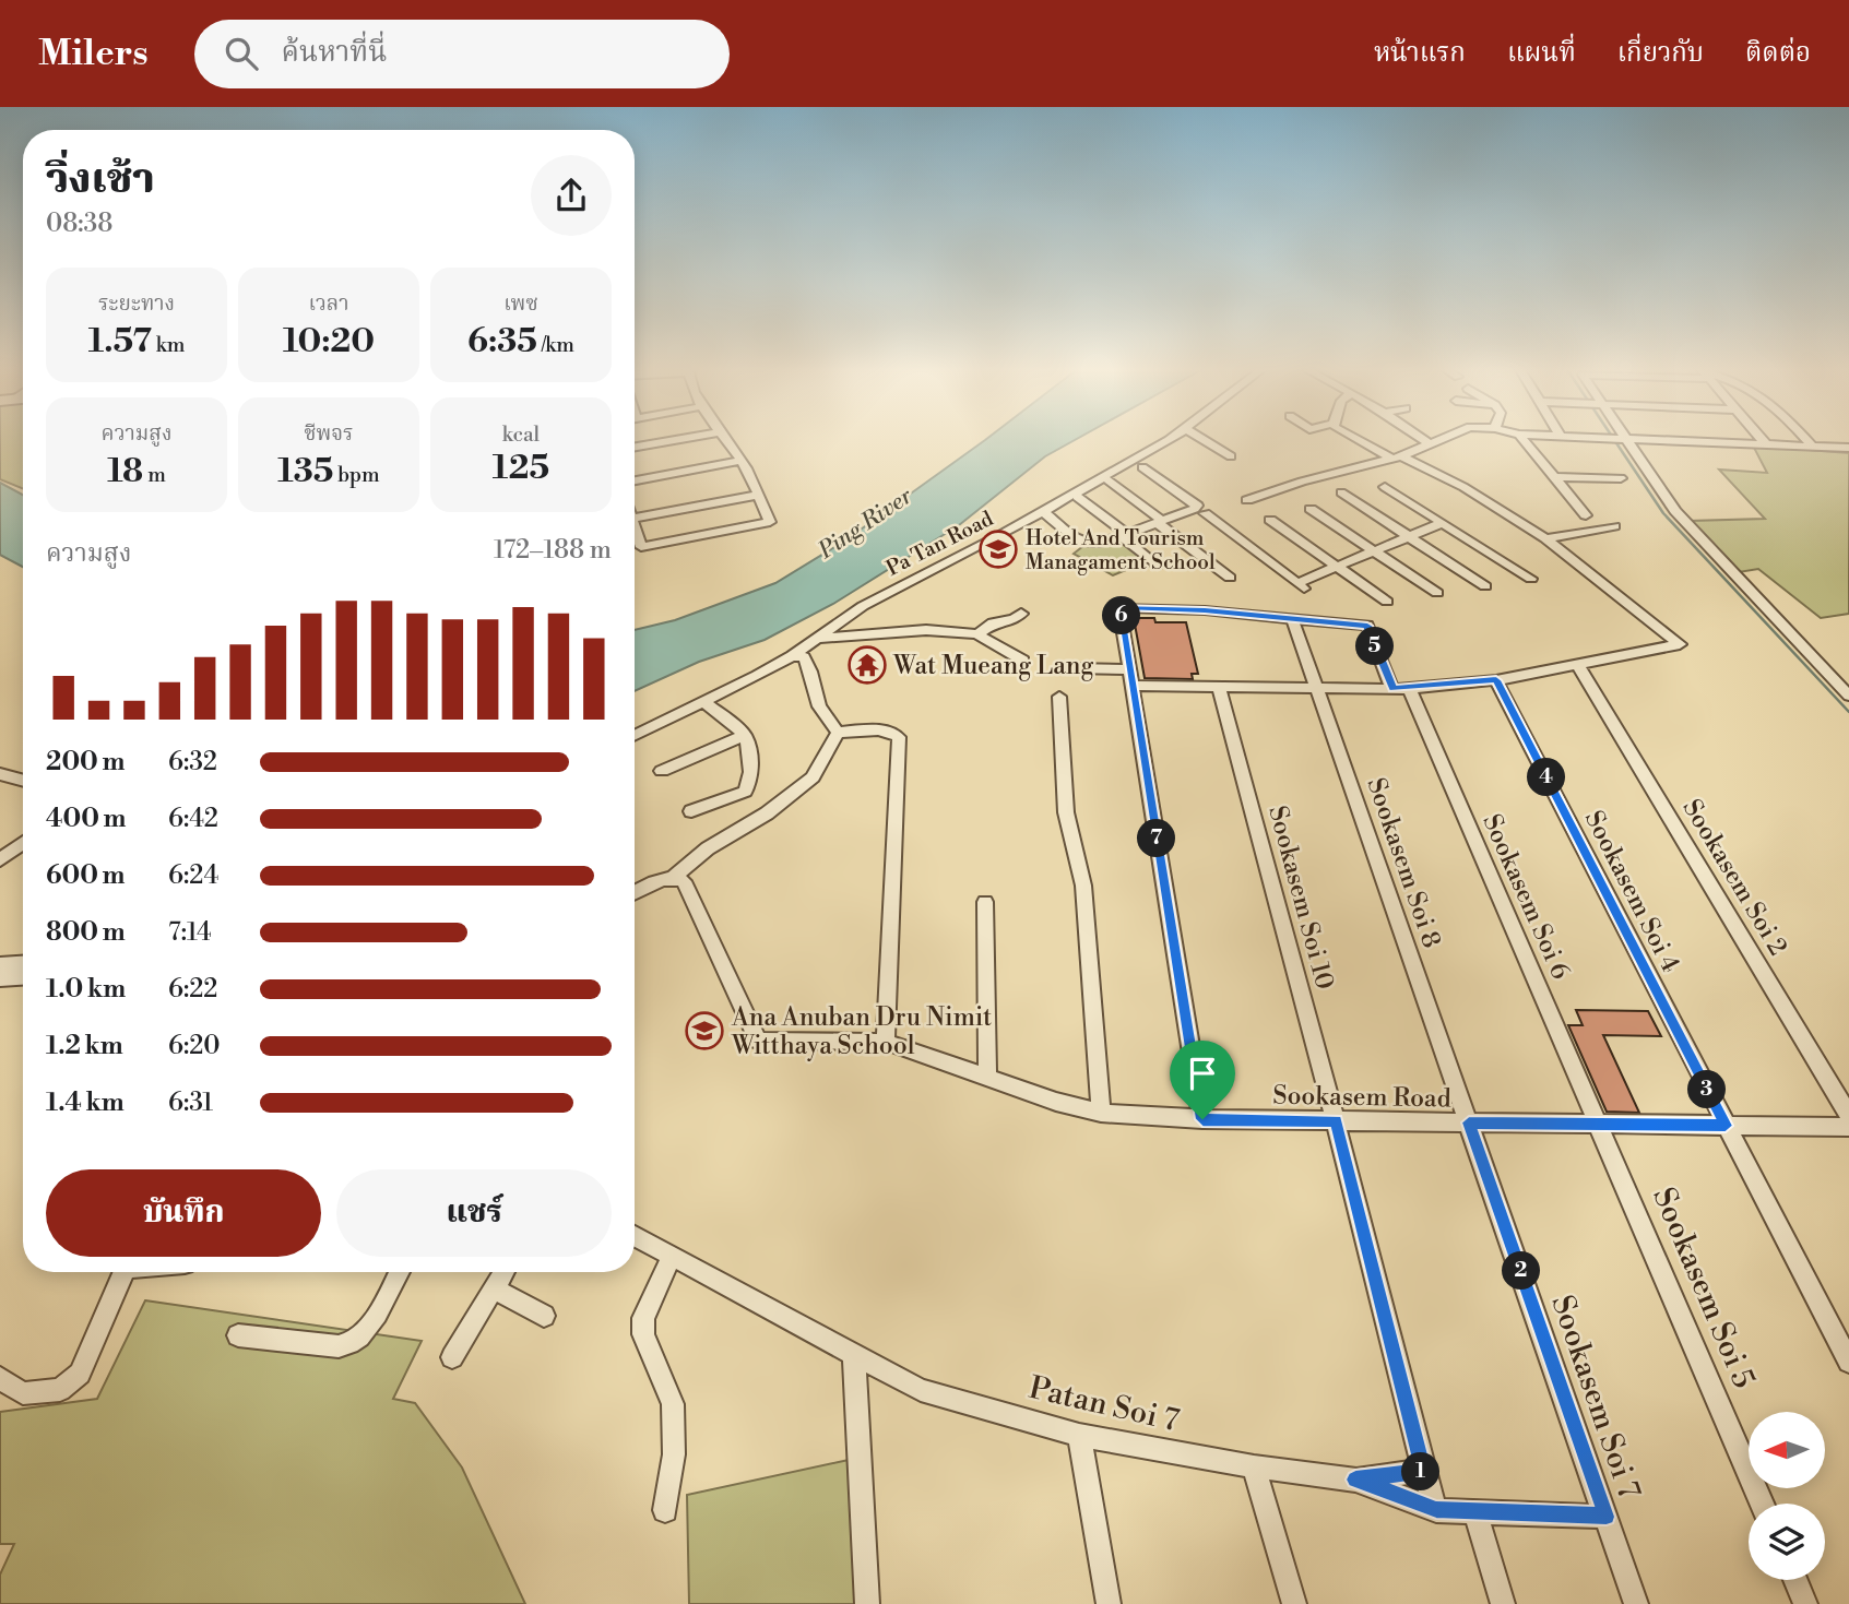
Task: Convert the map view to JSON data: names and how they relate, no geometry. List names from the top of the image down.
{
  "streets": {
    "street": [
      "Pa Tan Road",
      "Sookasem Soi 8",
      "Sookasem Soi 2",
      "Sookasem Soi 4",
      "Sookasem Soi 6",
      "Sookasem Soi 10",
      "Sookasem Road",
      "Sookasem Soi 5",
      "Sookasem Soi 7",
      "Patan Soi 7"
    ]
  },
  "crossings": [
    ["Sookasem Soi 8", "Sookasem Soi 6"],
    ["Sookasem Soi 8", "Sookasem Road"],
    ["Sookasem Soi 8", "Sookasem Soi 7"],
    ["Sookasem Soi 4", "Sookasem Road"],
    ["Sookasem Soi 6", "Sookasem Road"],
    ["Sookasem Soi 6", "Sookasem Soi 5"],
    ["Sookasem Soi 10", "Sookasem Road"],
    ["Sookasem Soi 10", "Patan Soi 7"],
    ["Sookasem Road", "Sookasem Soi 5"],
    ["Sookasem Road", "Sookasem Soi 7"],
    ["Sookasem Soi 7", "Patan Soi 7"]
  ],
  "water": ["Ping River"],
  "places": {
    "school or university": ["Hotel And Tourism Managament School", "Ana Anuban Dru Nimit Witthaya School"],
    "temple": ["Wat Mueang Lang"]
  },
  "north": "left",
  "page": {
    "header": "Milers",
    "search": "ค้นหาที่นี่",
    "nav": [
      "หน้าแรก",
      "แผนที่",
      "เกี่ยวกับ",
      "ติดต่อ"
    ],
    "heading": ["วิ่งเช้า", "08:38"],
    "stats": [
      ["ระยะทาง", "1.57 km"],
      ["เวลา", "10:20"],
      ["เพซ", "6:35 /km"],
      ["ความสูง", "18 m"],
      ["ชีพจร", "135 bpm"],
      ["kcal", "125"]
    ],
    "chart": ["ความสูง", "172–188 m"],
    "pins": [
      "6",
      "5",
      "4",
      "7",
      "3",
      "2",
      "1"
    ],
    "list": [
      {
        "name": "200 m",
        "note": "6:32"
      },
      {
        "name": "400 m",
        "note": "6:42"
      },
      {
        "name": "600 m",
        "note": "6:24"
      },
      {
        "name": "800 m",
        "note": "7:14"
      },
      {
        "name": "1.0 km",
        "note": "6:22"
      },
      {
        "name": "1.2 km",
        "note": "6:20"
      },
      {
        "name": "1.4 km",
        "note": "6:31"
      }
    ],
    "buttons": ["บันทึก", "แชร์"]
  }
}
